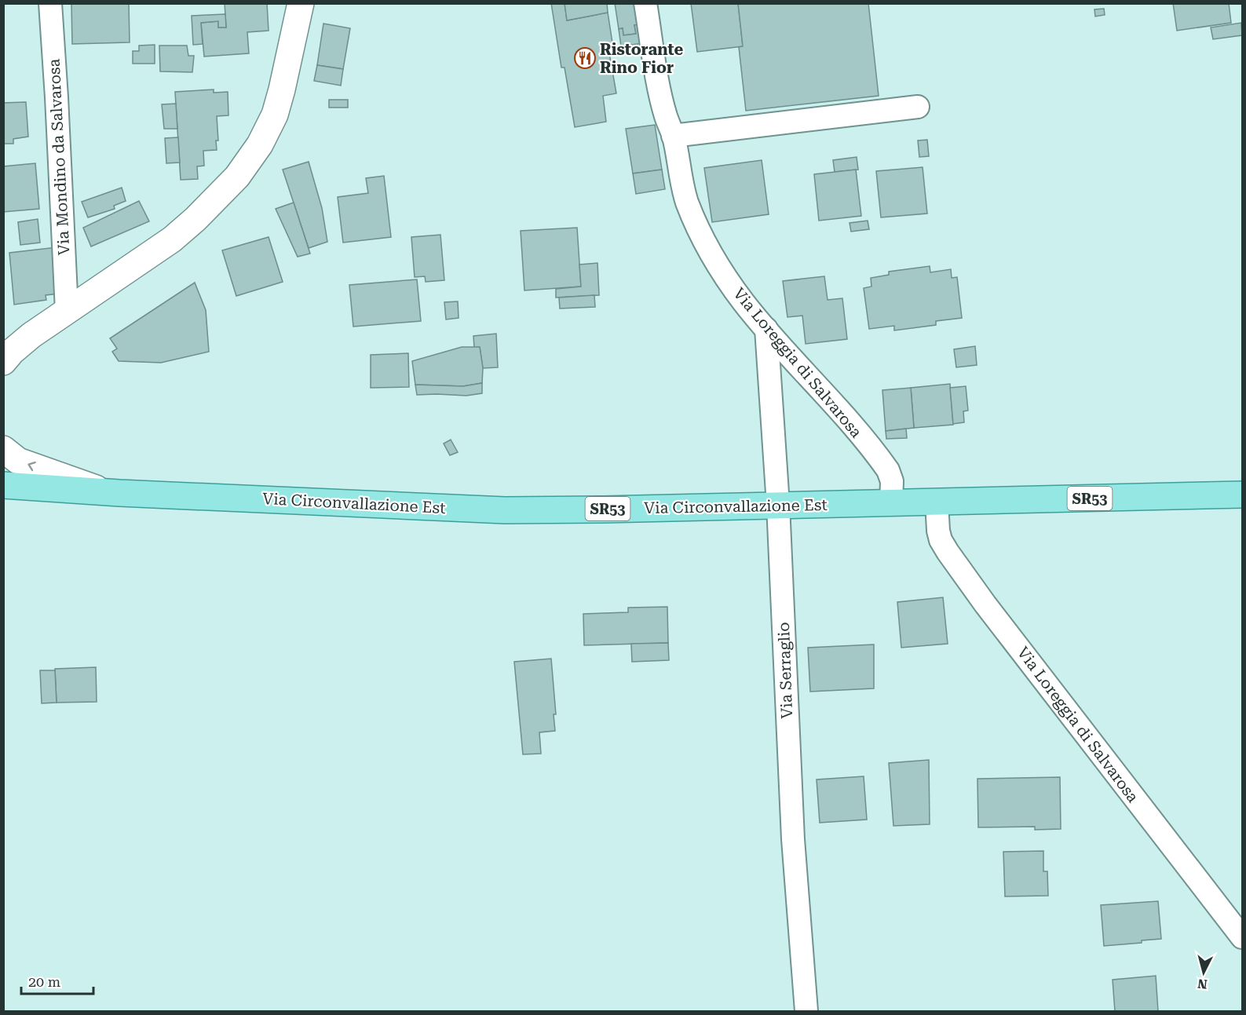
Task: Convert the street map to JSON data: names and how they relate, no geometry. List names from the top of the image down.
{
  "streets": {
    "main road": ["SR53", "Via Circonvallazione Est"],
    "street": ["Via Mondino da Salvarosa", "Via Loreggia di Salvarosa", "Via Serraglio"]
  },
  "crossings": [
    ["Via Loreggia di Salvarosa", "Via Circonvallazione Est"],
    ["Via Loreggia di Salvarosa", "Via Serraglio"],
    ["Via Circonvallazione Est", "Via Serraglio"]
  ],
  "places": {
    "restaurant": ["Ristorante Rino Fior"]
  },
  "scale_bar": "20 m",
  "north": "bottom"
}
